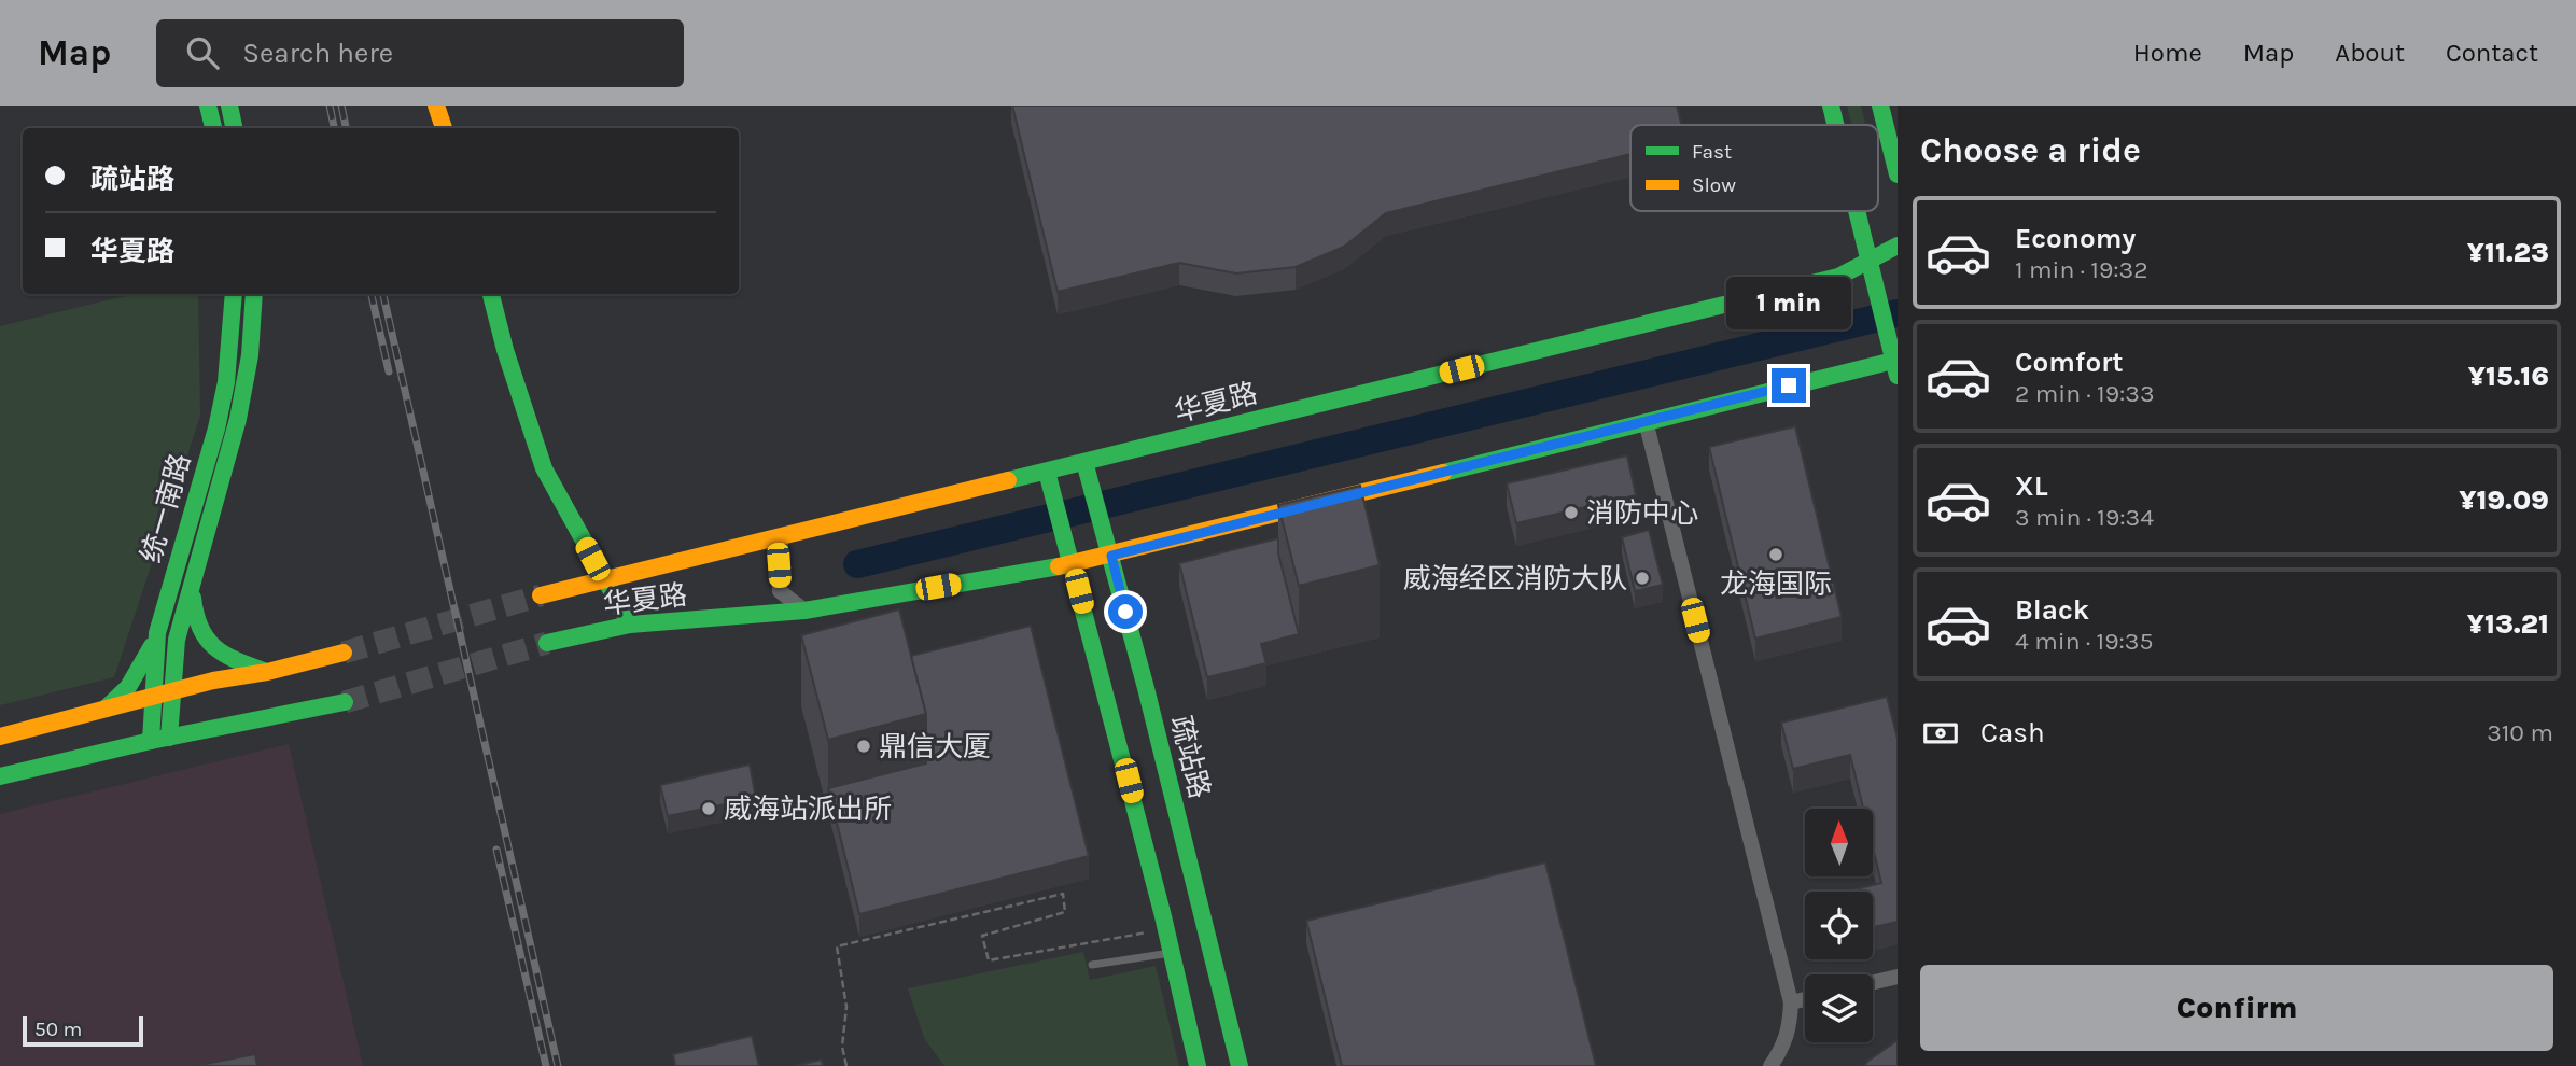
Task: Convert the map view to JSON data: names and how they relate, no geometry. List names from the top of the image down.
{
  "streets": {
    "main road": ["华夏路", "统一南路", "疏站路"]
  },
  "crossings": [
    ["华夏路", "疏站路"]
  ],
  "places": [
    "消防中心",
    "龙海国际",
    "威海经区消防大队",
    "鼎信大厦",
    "威海站派出所"
  ],
  "legend": ["Fast", "Slow"],
  "scale_bar": "50 m",
  "north": "top",
  "page": {
    "header": "Map",
    "search": "Search here",
    "nav": [
      "Home",
      "Map",
      "About",
      "Contact"
    ],
    "heading": "Choose a ride",
    "banner": ["疏站路", "华夏路"],
    "list": [
      {
        "name": "Economy",
        "note": "1 min · 19:32",
        "value": "¥11.23"
      },
      {
        "name": "Comfort",
        "note": "2 min · 19:33",
        "value": "¥15.16"
      },
      {
        "name": "XL",
        "note": "3 min · 19:34",
        "value": "¥19.09"
      },
      {
        "name": "Black",
        "note": "4 min · 19:35",
        "value": "¥13.21"
      }
    ],
    "bubble": "1 min",
    "pay": ["Cash", "310 m"],
    "buttons": "Confirm",
    "scale": "50 m"
  }
}
